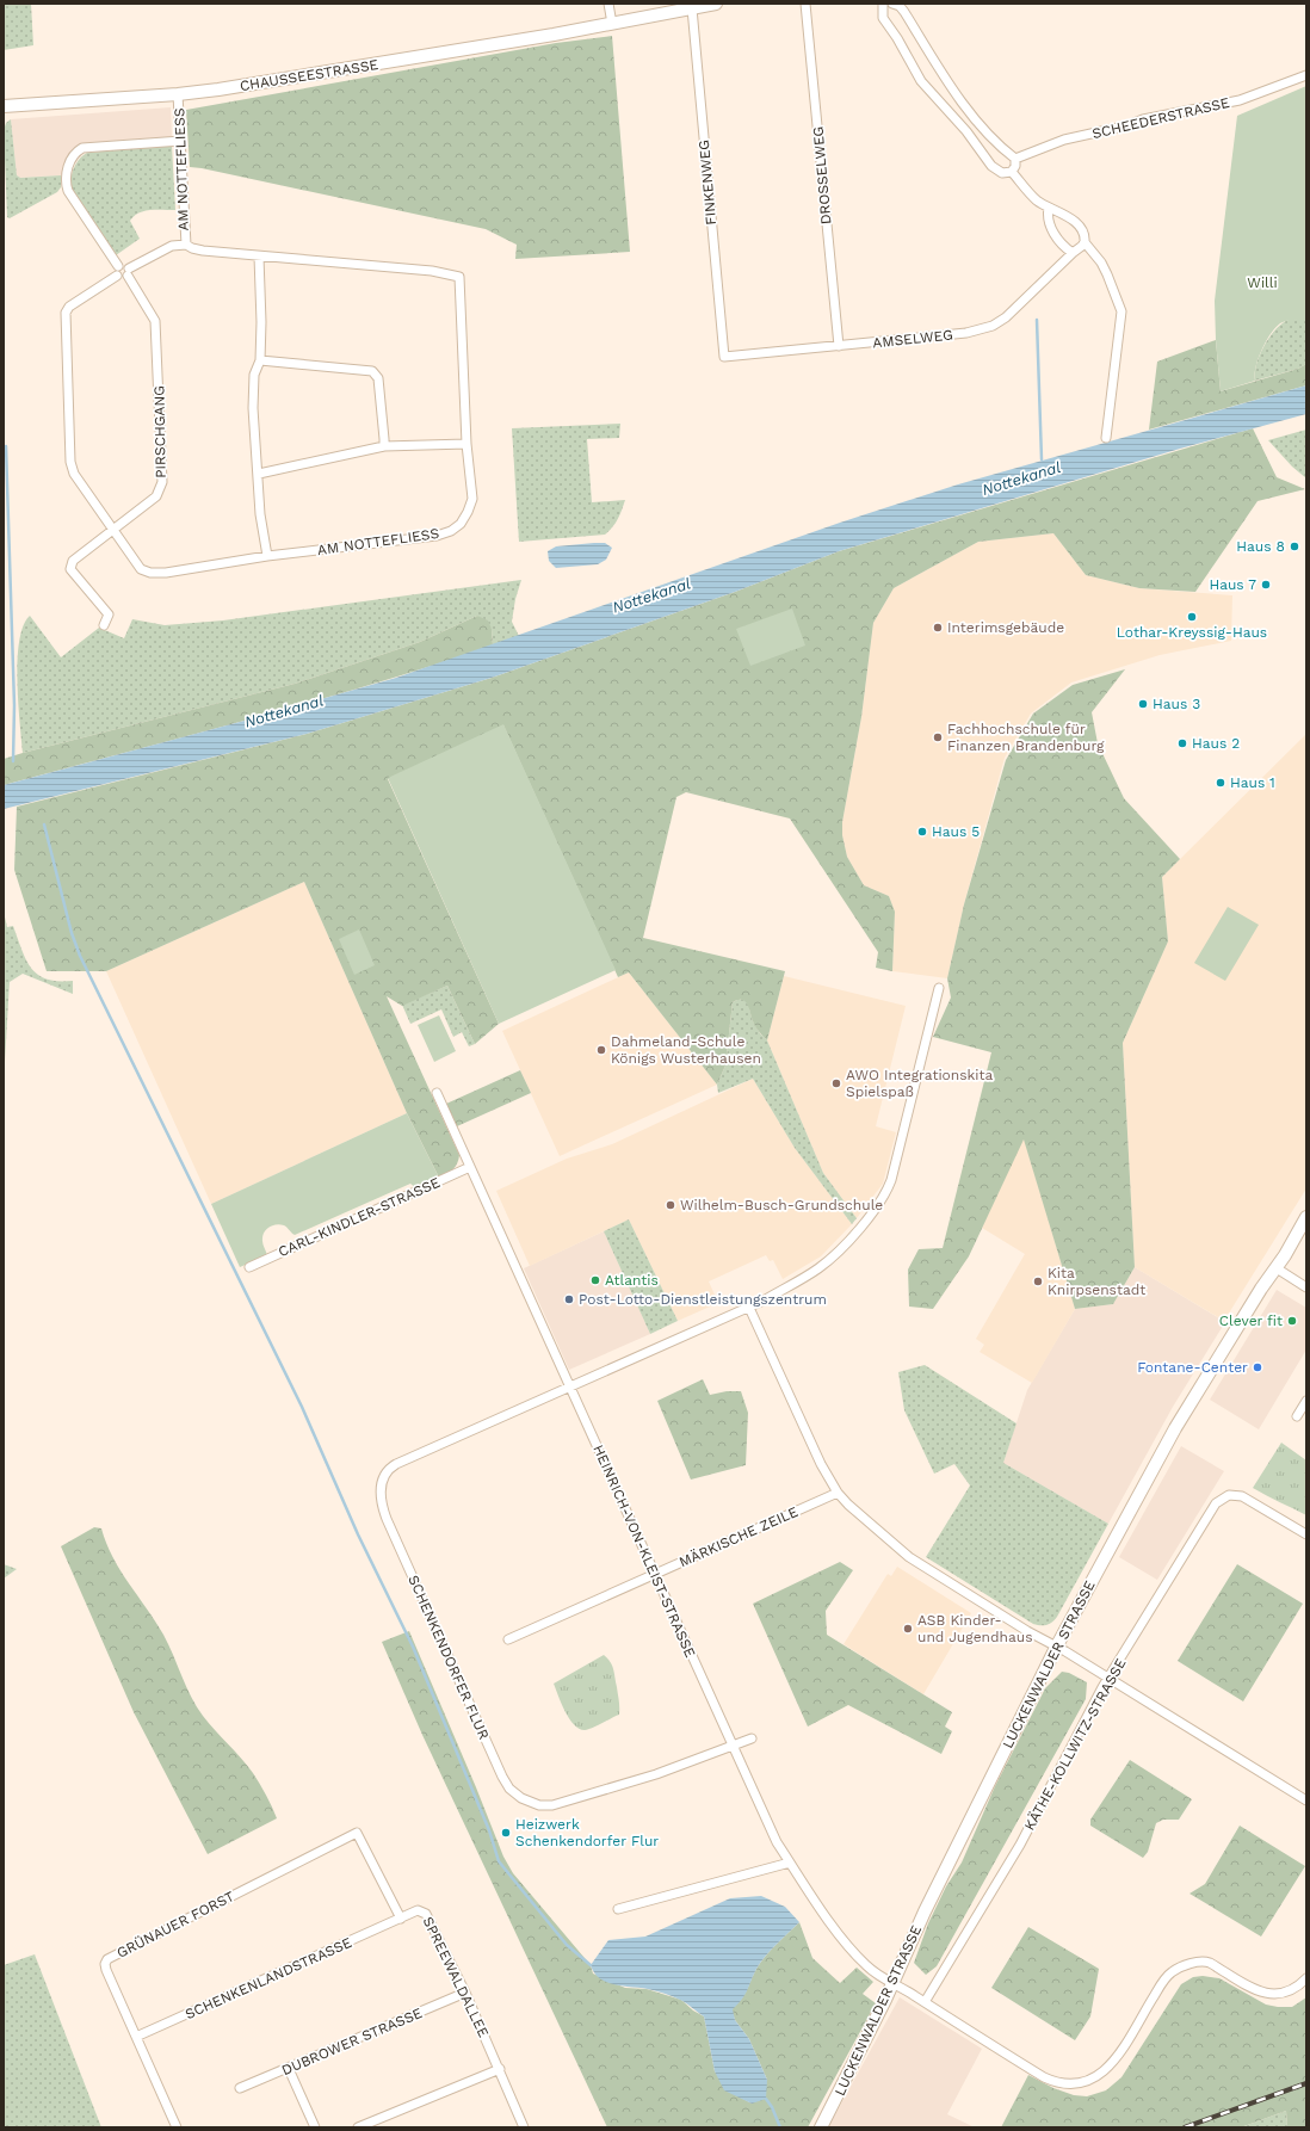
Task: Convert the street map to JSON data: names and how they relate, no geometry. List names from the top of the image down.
{
  "streets": {
    "main road": ["CHAUSSEESTRASSE", "LUCKENWALDER STRASSE"],
    "street": [
      "SCHEEDERSTRASSE",
      "AM NOTTEFLIESS",
      "DROSSELWEG",
      "FINKENWEG",
      "AMSELWEG",
      "PIRSCHGANG",
      "CARL-KINDLER-STRASSE",
      "MÄRKISCHE ZEILE",
      "HEINRICH-VON-KLEIST-STRASSE",
      "SCHENKENDORFER FLUR",
      "KÄTHE-KOLLWITZ-STRASSE",
      "GRÜNAUER FORST",
      "SPREEWALDALLEE",
      "SCHENKENLANDSTRASSE",
      "DUBROWER STRASSE"
    ]
  },
  "crossings": [
    ["CHAUSSEESTRASSE", "AM NOTTEFLIESS"],
    ["CHAUSSEESTRASSE", "FINKENWEG"],
    ["AM NOTTEFLIESS", "PIRSCHGANG"],
    ["DROSSELWEG", "AMSELWEG"],
    ["FINKENWEG", "AMSELWEG"],
    ["CARL-KINDLER-STRASSE", "HEINRICH-VON-KLEIST-STRASSE"],
    ["MÄRKISCHE ZEILE", "HEINRICH-VON-KLEIST-STRASSE"],
    ["HEINRICH-VON-KLEIST-STRASSE", "SCHENKENDORFER FLUR"],
    ["HEINRICH-VON-KLEIST-STRASSE", "LUCKENWALDER STRASSE"],
    ["HEINRICH-VON-KLEIST-STRASSE", "KÄTHE-KOLLWITZ-STRASSE"],
    ["GRÜNAUER FORST", "SPREEWALDALLEE"],
    ["GRÜNAUER FORST", "SCHENKENLANDSTRASSE"],
    ["SPREEWALDALLEE", "SCHENKENLANDSTRASSE"],
    ["SPREEWALDALLEE", "DUBROWER STRASSE"]
  ],
  "water": ["Nottekanal"],
  "parks": ["Willi"],
  "places": [
    "Haus 8",
    "Haus 7",
    "Lothar-Kreyssig-Haus",
    "Interimsgebäude",
    "Haus 3",
    "Fachhochschule für Finanzen Brandenburg",
    "Haus 2",
    "Haus 1",
    "Haus 5",
    "Dahmeland-Schule Königs Wusterhausen",
    "AWO Integrationskita Spielspaß",
    "Wilhelm-Busch-Grundschule",
    "Atlantis",
    "Kita Knirpsenstadt",
    "Post-Lotto-Dienstleistungszentrum",
    "Clever fit",
    "Fontane-Center",
    "ASB Kinder- und Jugendhaus",
    "Heizwerk Schenkendorfer Flur"
  ]
}
